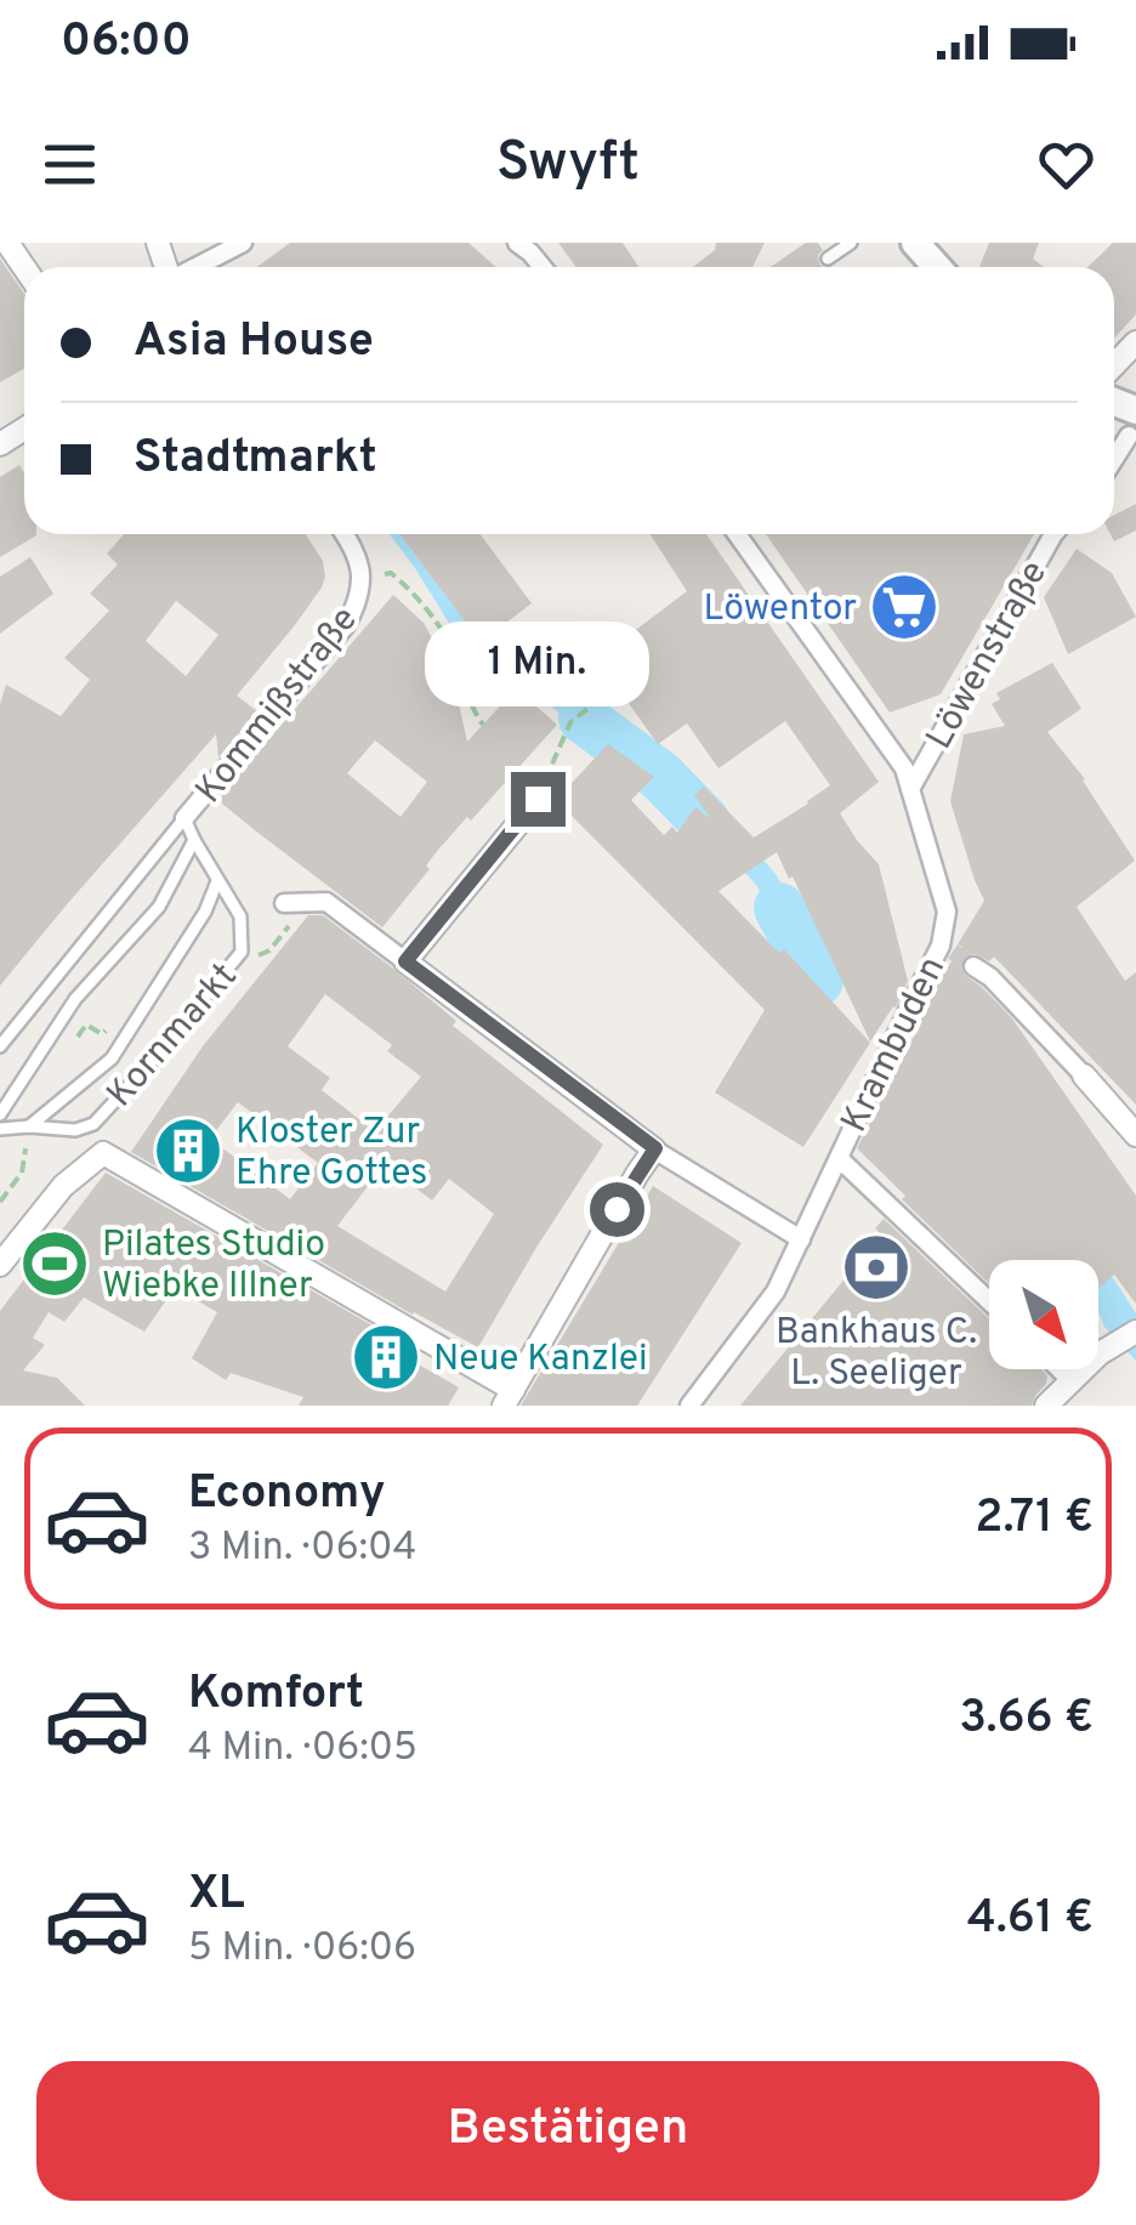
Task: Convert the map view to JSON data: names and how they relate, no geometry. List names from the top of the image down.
{
  "streets": {
    "street": ["Löwenstraße", "Kommißstraße", "Krambuden"],
    "lane": ["Kornmarkt"]
  },
  "crossings": [
    ["Löwenstraße", "Krambuden"],
    ["Kommißstraße", "Kornmarkt"]
  ],
  "places": {
    "supermarket": ["Löwentor"],
    "building": ["Kloster Zur Ehre Gottes", "Neue Kanzlei"],
    "sports": ["Pilates Studio Wiebke Illner"],
    "bank": ["Bankhaus C. L. Seeliger"]
  },
  "north": "bottom right",
  "page": {
    "status": "06:00",
    "header": "Swyft",
    "banner": ["Asia House", "Stadtmarkt"],
    "bubble": "1 Min.",
    "list": [
      {
        "name": "Economy",
        "note": "3 Min. · 06:04",
        "value": "2.71 €"
      },
      {
        "name": "Komfort",
        "note": "4 Min. · 06:05",
        "value": "3.66 €"
      },
      {
        "name": "XL",
        "note": "5 Min. · 06:06",
        "value": "4.61 €"
      }
    ],
    "buttons": "Bestätigen"
  }
}
